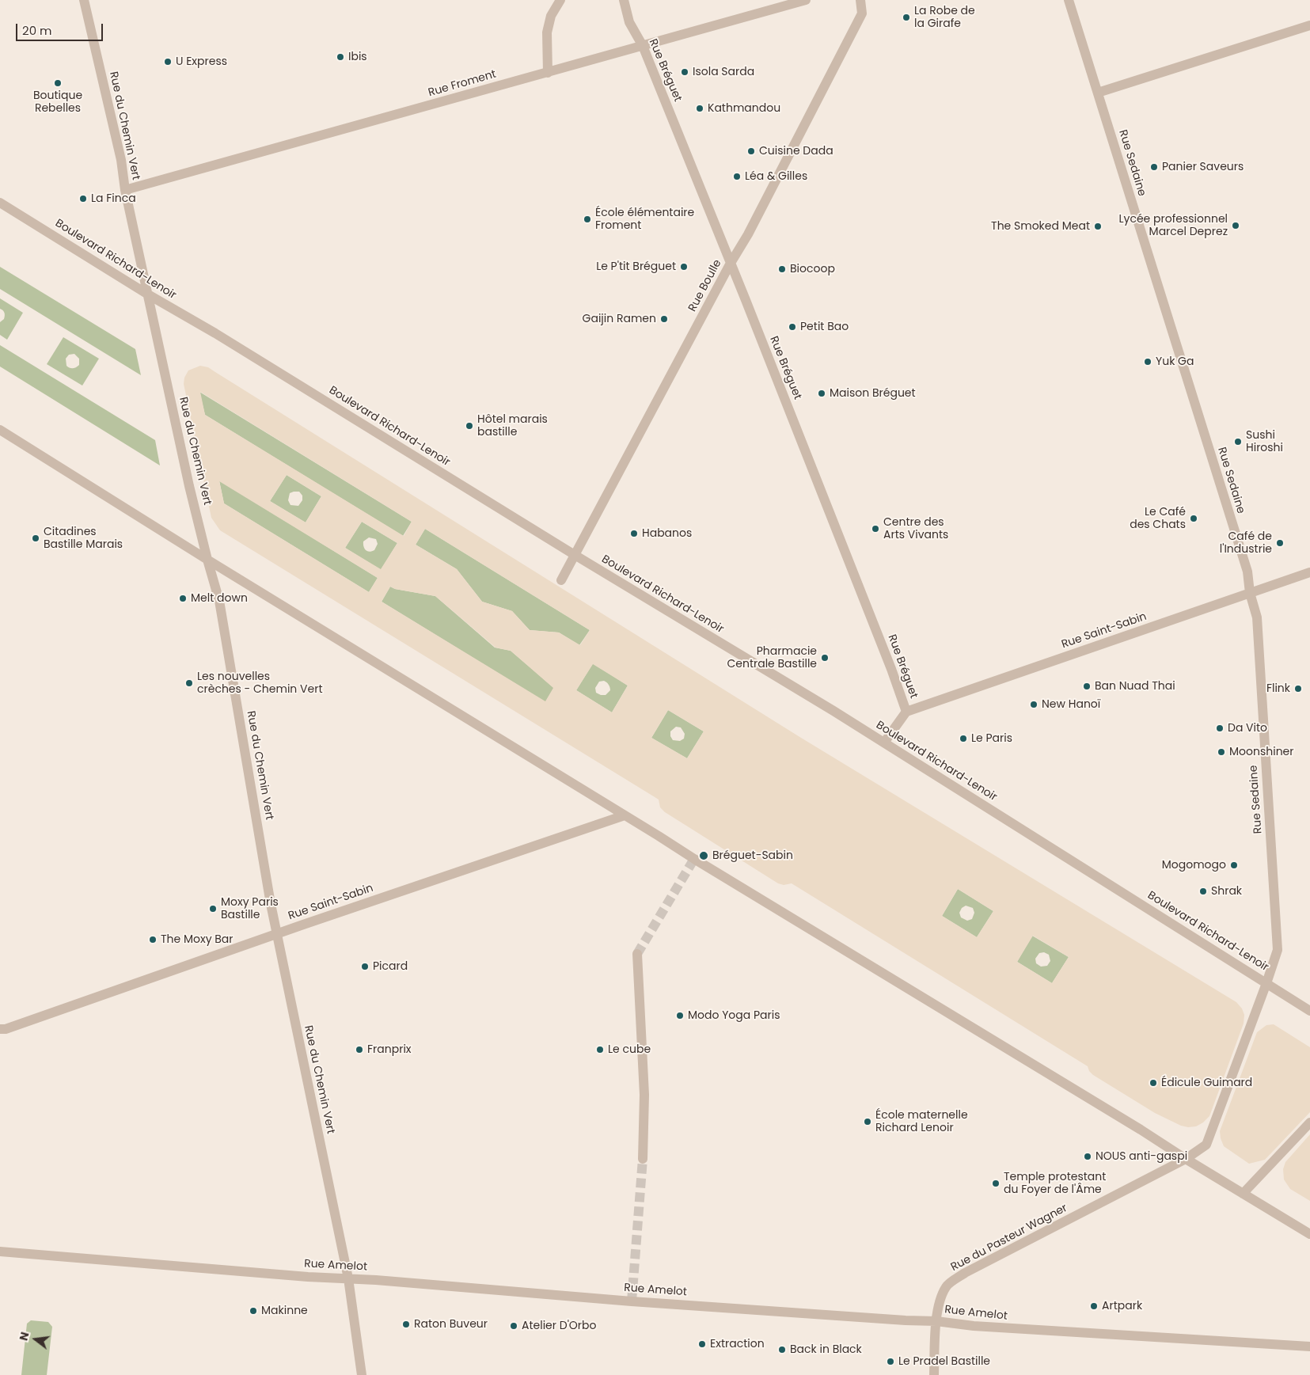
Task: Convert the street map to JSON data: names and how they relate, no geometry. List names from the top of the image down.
{
  "streets": {
    "street": [
      "Rue Bréguet",
      "Rue Froment",
      "Rue du Chemin Vert",
      "Rue Sedaine",
      "Boulevard Richard-Lenoir",
      "Rue Boulle",
      "Rue Saint-Sabin",
      "Rue du Pasteur Wagner",
      "Rue Amelot"
    ]
  },
  "crossings": [
    ["Rue Bréguet", "Rue Froment"],
    ["Rue Bréguet", "Boulevard Richard-Lenoir"],
    ["Rue Bréguet", "Rue Boulle"],
    ["Rue Bréguet", "Rue Saint-Sabin"],
    ["Rue Froment", "Rue du Chemin Vert"],
    ["Rue du Chemin Vert", "Boulevard Richard-Lenoir"],
    ["Rue du Chemin Vert", "Rue Saint-Sabin"],
    ["Rue du Chemin Vert", "Rue Amelot"],
    ["Rue Sedaine", "Boulevard Richard-Lenoir"],
    ["Rue Sedaine", "Rue Saint-Sabin"],
    ["Rue Sedaine", "Rue du Pasteur Wagner"],
    ["Boulevard Richard-Lenoir", "Rue Boulle"],
    ["Rue du Pasteur Wagner", "Rue Amelot"]
  ],
  "places": [
    "La Robe de la Girafe",
    "Ibis",
    "U Express",
    "Isola Sarda",
    "Boutique Rebelles",
    "Kathmandou",
    "Cuisine Dada",
    "Panier Saveurs",
    "Léa & Gilles",
    "La Finca",
    "École élémentaire Froment",
    "Lycée professionnel Marcel Deprez",
    "The Smoked Meat",
    "Le P'tit Bréguet",
    "Biocoop",
    "Gaijin Ramen",
    "Petit Bao",
    "Yuk Ga",
    "Maison Bréguet",
    "Hôtel marais bastille",
    "Sushi Hiroshi",
    "Le Café des Chats",
    "Centre des Arts Vivants",
    "Habanos",
    "Citadines Bastille Marais",
    "Café de l'Industrie",
    "Melt down",
    "Pharmacie Centrale Bastille",
    "Les nouvelles crèches - Chemin Vert",
    "Ban Nuad Thai",
    "Flink",
    "New Hanoï",
    "Da Vito",
    "Le Paris",
    "Moonshiner",
    "Bréguet-Sabin",
    "Mogomogo",
    "Shrak",
    "Moxy Paris Bastille",
    "The Moxy Bar",
    "Picard",
    "Modo Yoga Paris",
    "Franprix",
    "Le cube",
    "Édicule Guimard",
    "École maternelle Richard Lenoir",
    "NOUS anti-gaspi",
    "Temple protestant du Foyer de l'Âme",
    "Artpark",
    "Makinne",
    "Raton Buveur",
    "Atelier D'Orbo",
    "Extraction",
    "Back in Black",
    "Le Pradel Bastille"
  ],
  "scale_bar": "20 m",
  "north": "left"
}
